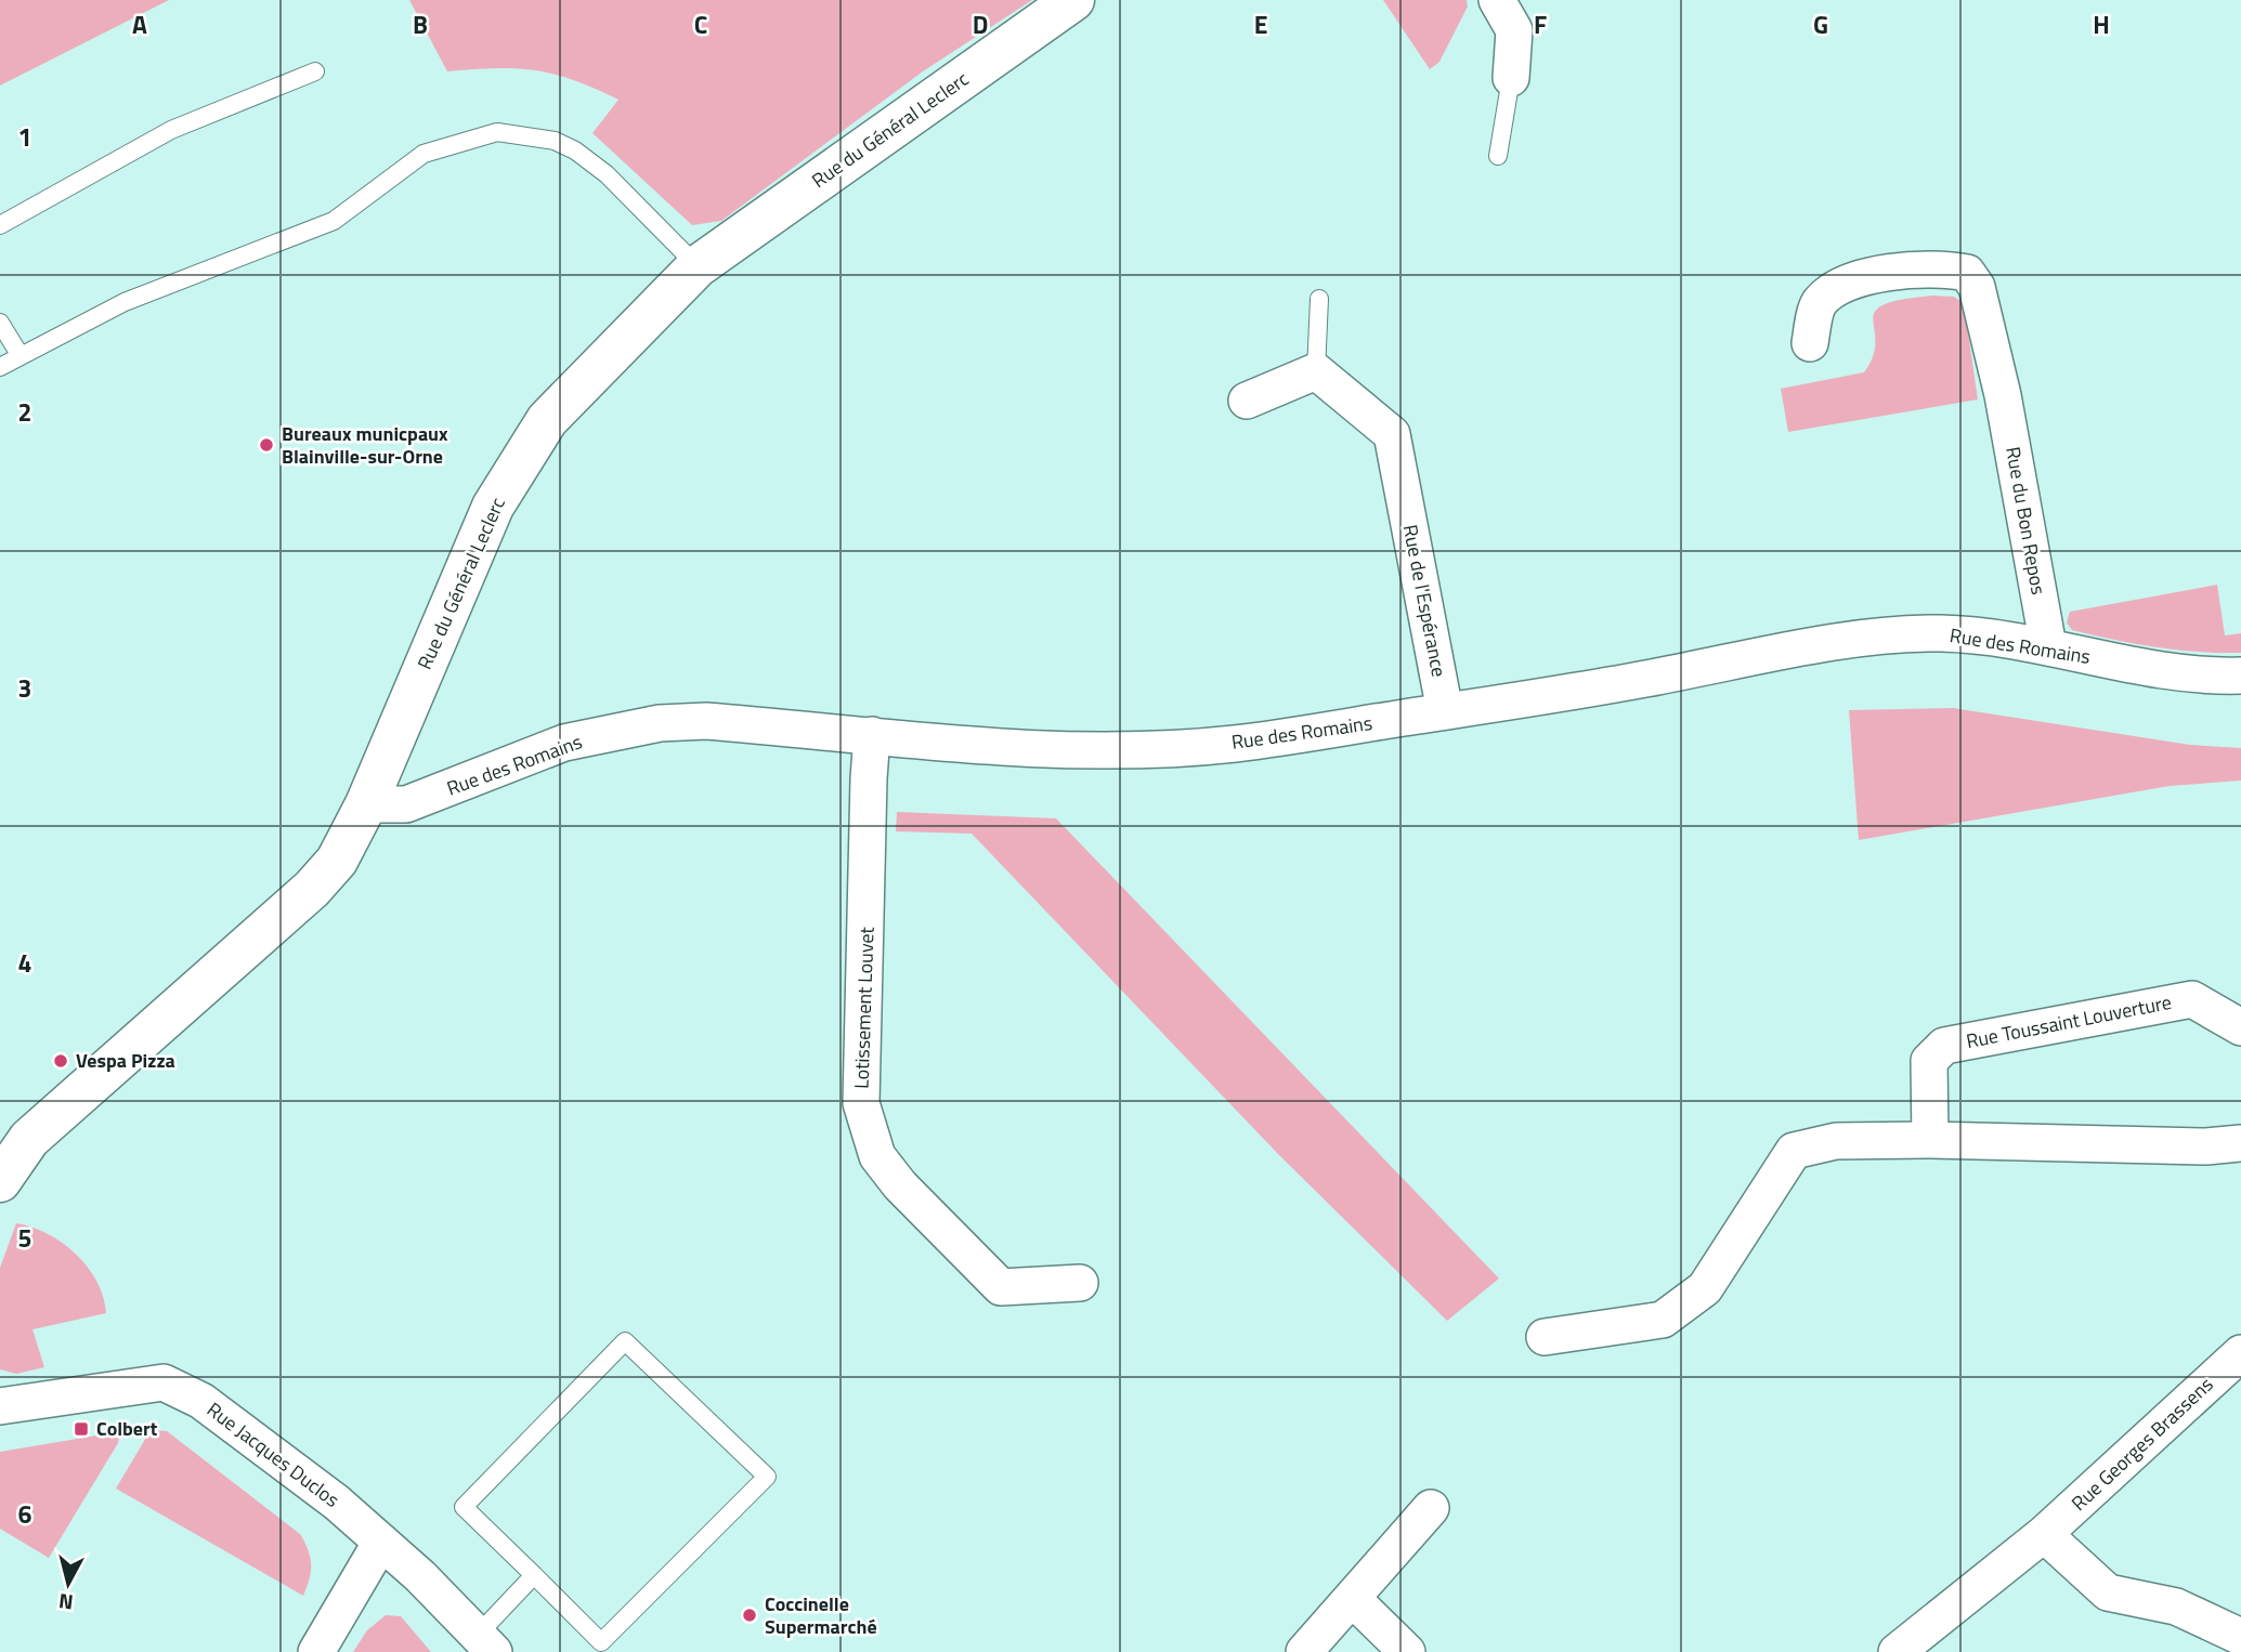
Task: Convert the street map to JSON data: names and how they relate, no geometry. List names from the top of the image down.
{
  "streets": {
    "street": [
      "Rue du Général Leclerc",
      "Rue du Bon Repos",
      "Rue de l'Espérance",
      "Rue des Romains",
      "Lotissement Louvet",
      "Rue Toussaint Louverture",
      "Rue Georges Brassens",
      "Rue Jacques Duclos"
    ]
  },
  "crossings": [
    ["Rue du Général Leclerc", "Rue des Romains"],
    ["Rue du Bon Repos", "Rue des Romains"],
    ["Rue de l'Espérance", "Rue des Romains"],
    ["Rue des Romains", "Lotissement Louvet"]
  ],
  "places": {
    "other": ["Bureaux municpaux Blainville-sur-Orne", "Vespa Pizza", "Coccinelle Supermarché"],
    "transit": ["Colbert"]
  },
  "north": "bottom",
  "grid": {
    "columns": [
      "A",
      "B",
      "C",
      "D",
      "E",
      "F",
      "G",
      "H"
    ],
    "rows": [
      "1",
      "2",
      "3",
      "4",
      "5",
      "6"
    ]
  }
}
